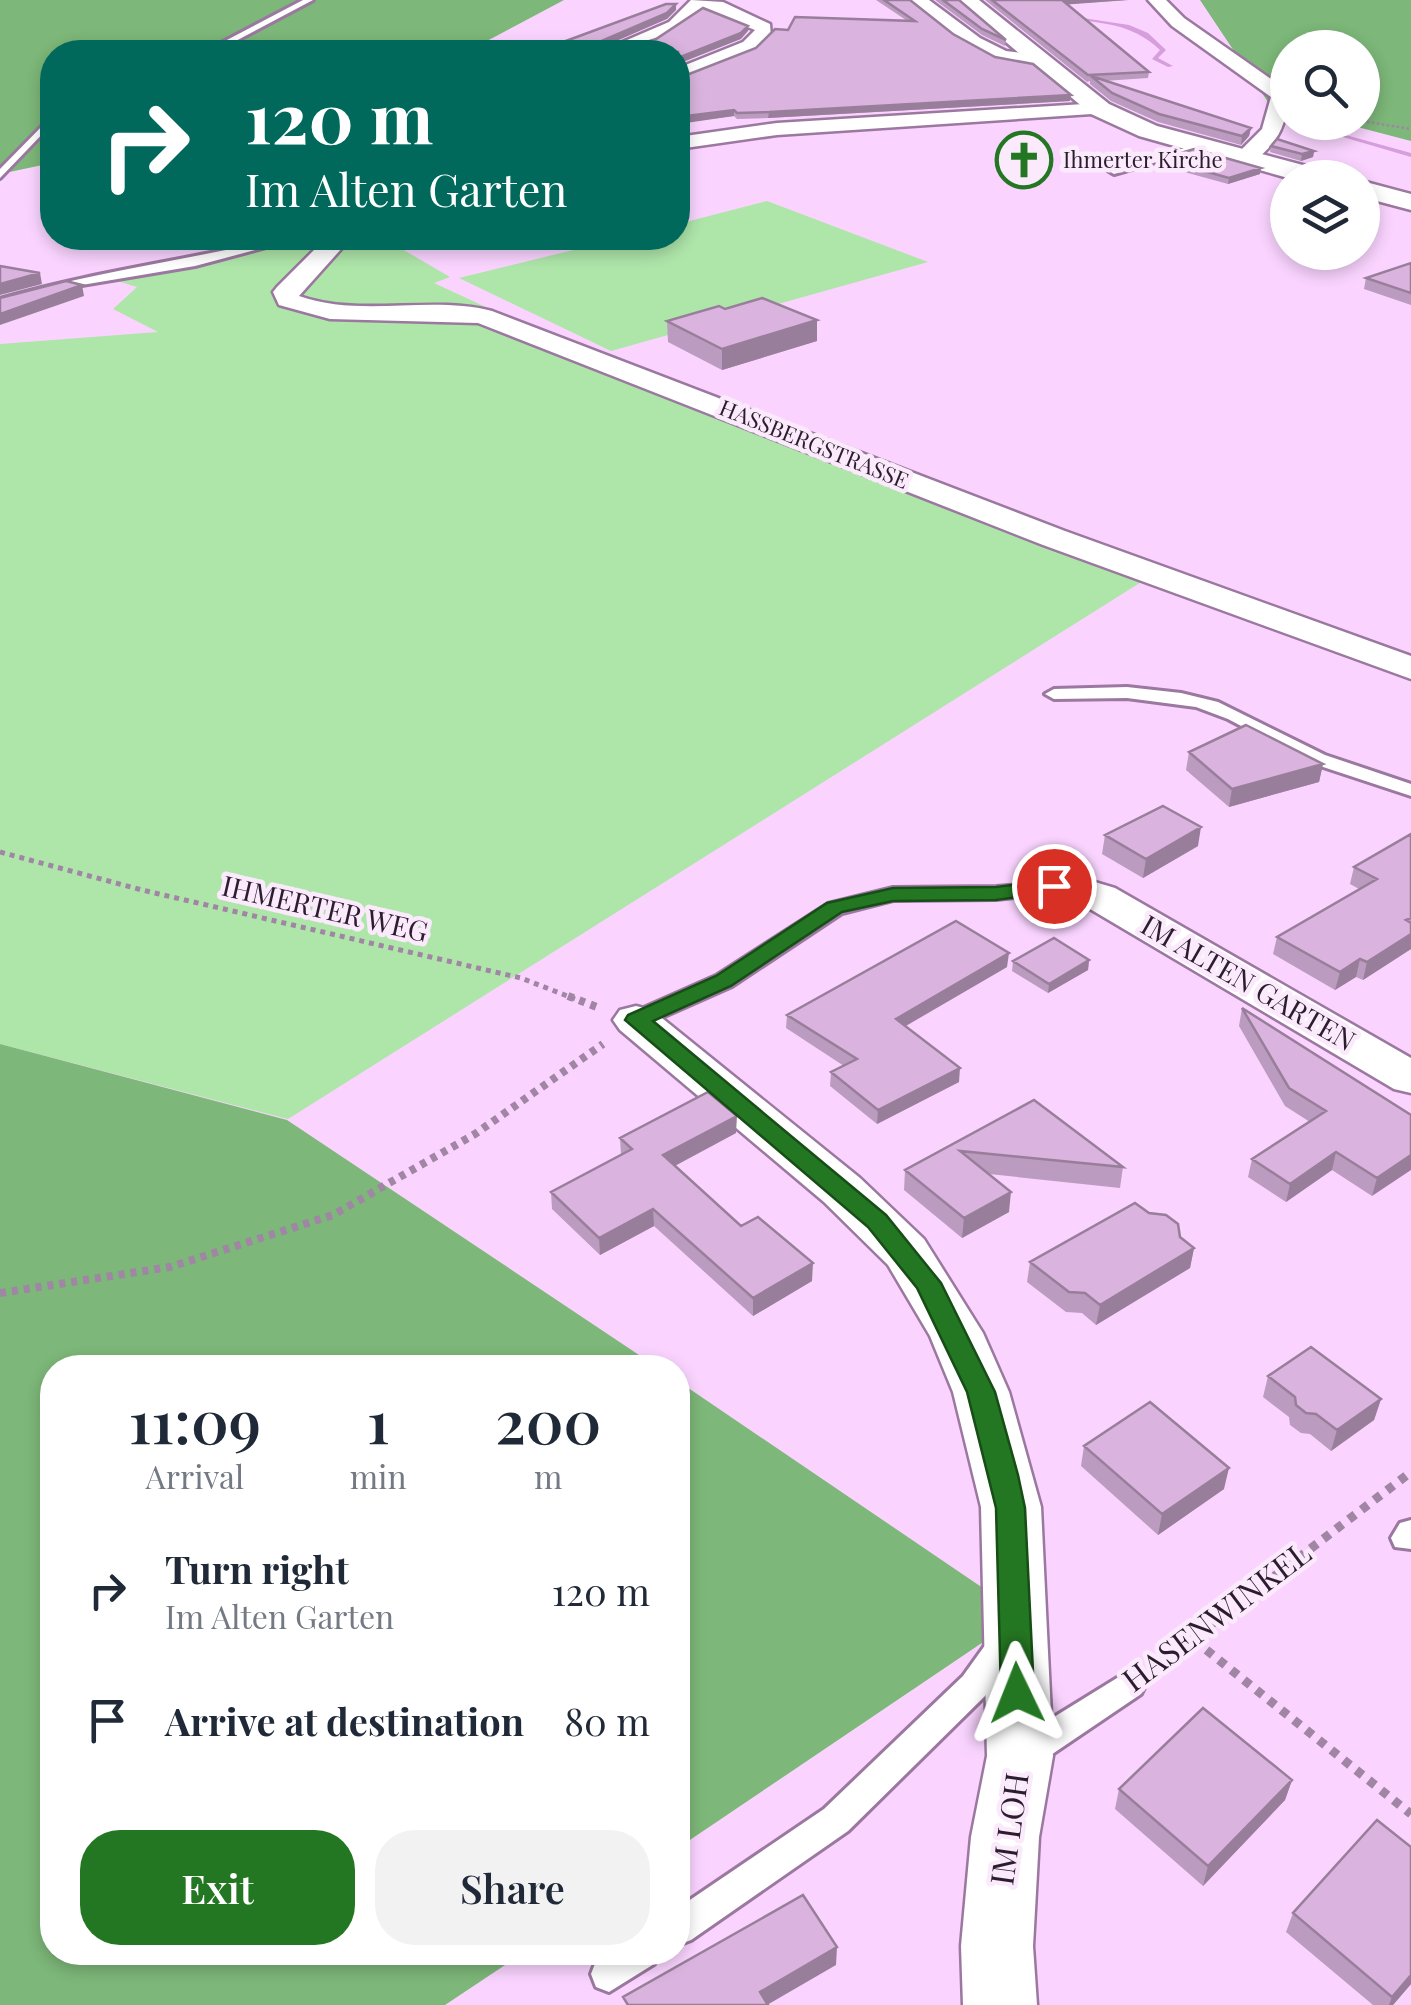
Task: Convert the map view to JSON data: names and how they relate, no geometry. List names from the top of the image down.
{
  "streets": {
    "street": ["HASSBERGSTRASSE", "IM ALTEN GARTEN", "IM LOH"],
    "lane": ["HASENWINKEL"],
    "path": ["IHMERTER WEG"]
  },
  "crossings": [
    ["IHMERTER WEG", "IM ALTEN GARTEN"],
    ["IHMERTER WEG", "IM LOH"],
    ["IM ALTEN GARTEN", "IM LOH"],
    ["HASENWINKEL", "IM LOH"]
  ],
  "places": {
    "church": ["Ihmerter Kirche"]
  },
  "page": {
    "turn": ["120 m", "Im Alten Garten"],
    "eta": [
      "11:09",
      "Arrival",
      "1",
      "min",
      "200",
      "m"
    ],
    "list": [
      {
        "name": "Turn right",
        "note": "Im Alten Garten",
        "value": "120 m"
      },
      {
        "name": "Arrive at destination",
        "value": "80 m"
      }
    ],
    "buttons": ["Exit", "Share"]
  }
}
